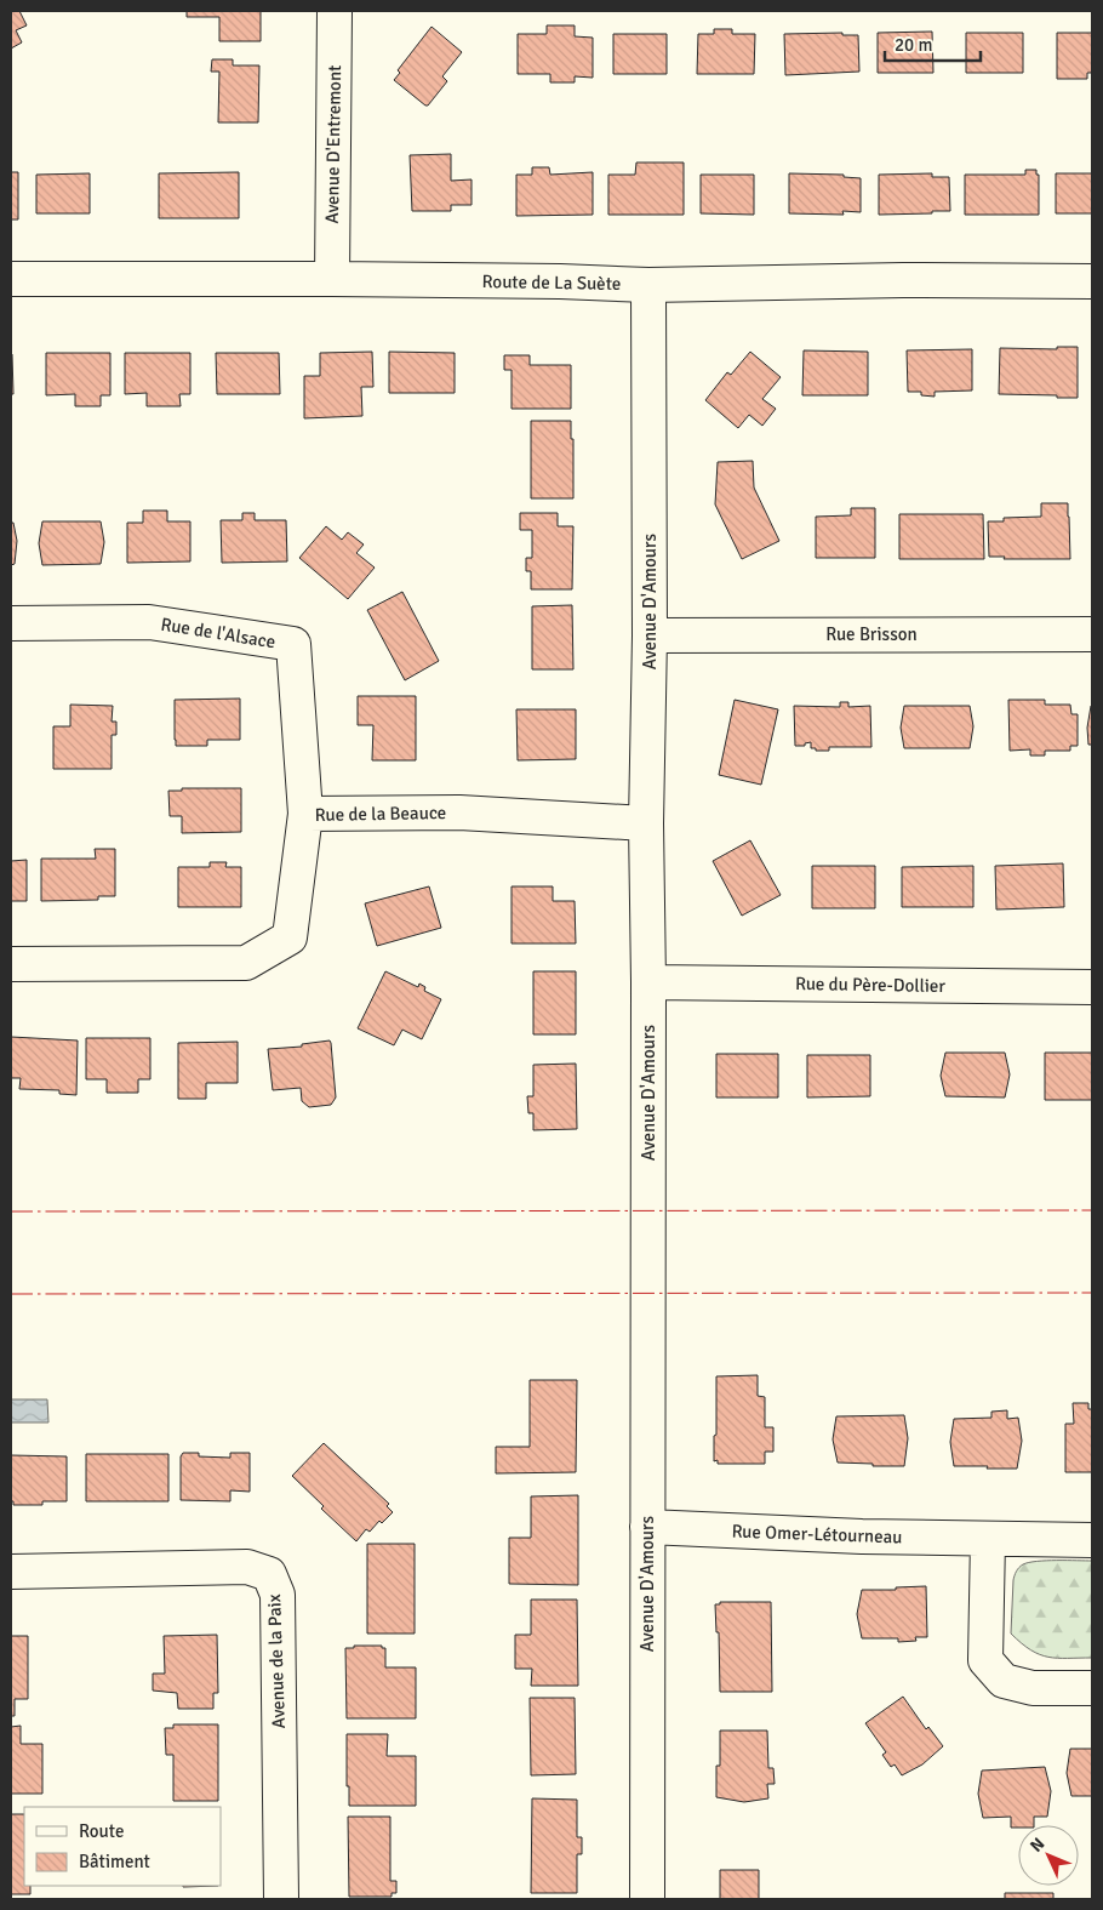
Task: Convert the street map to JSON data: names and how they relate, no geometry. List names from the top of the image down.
{
  "streets": {
    "street": [
      "Avenue D'Entremont",
      "Route de La Suète",
      "Avenue D'Amours",
      "Rue de l'Alsace",
      "Rue Brisson",
      "Rue de la Beauce",
      "Rue du Père-Dollier",
      "Rue Omer-Létourneau",
      "Avenue de la Paix"
    ]
  },
  "crossings": [
    ["Avenue D'Entremont", "Route de La Suète"],
    ["Route de La Suète", "Avenue D'Amours"],
    ["Avenue D'Amours", "Rue Brisson"],
    ["Avenue D'Amours", "Rue de la Beauce"],
    ["Avenue D'Amours", "Rue du Père-Dollier"],
    ["Avenue D'Amours", "Rue Omer-Létourneau"],
    ["Rue de l'Alsace", "Rue de la Beauce"]
  ],
  "legend": ["Route", "Bâtiment"],
  "scale_bar": "20 m",
  "north": "top left"
}
